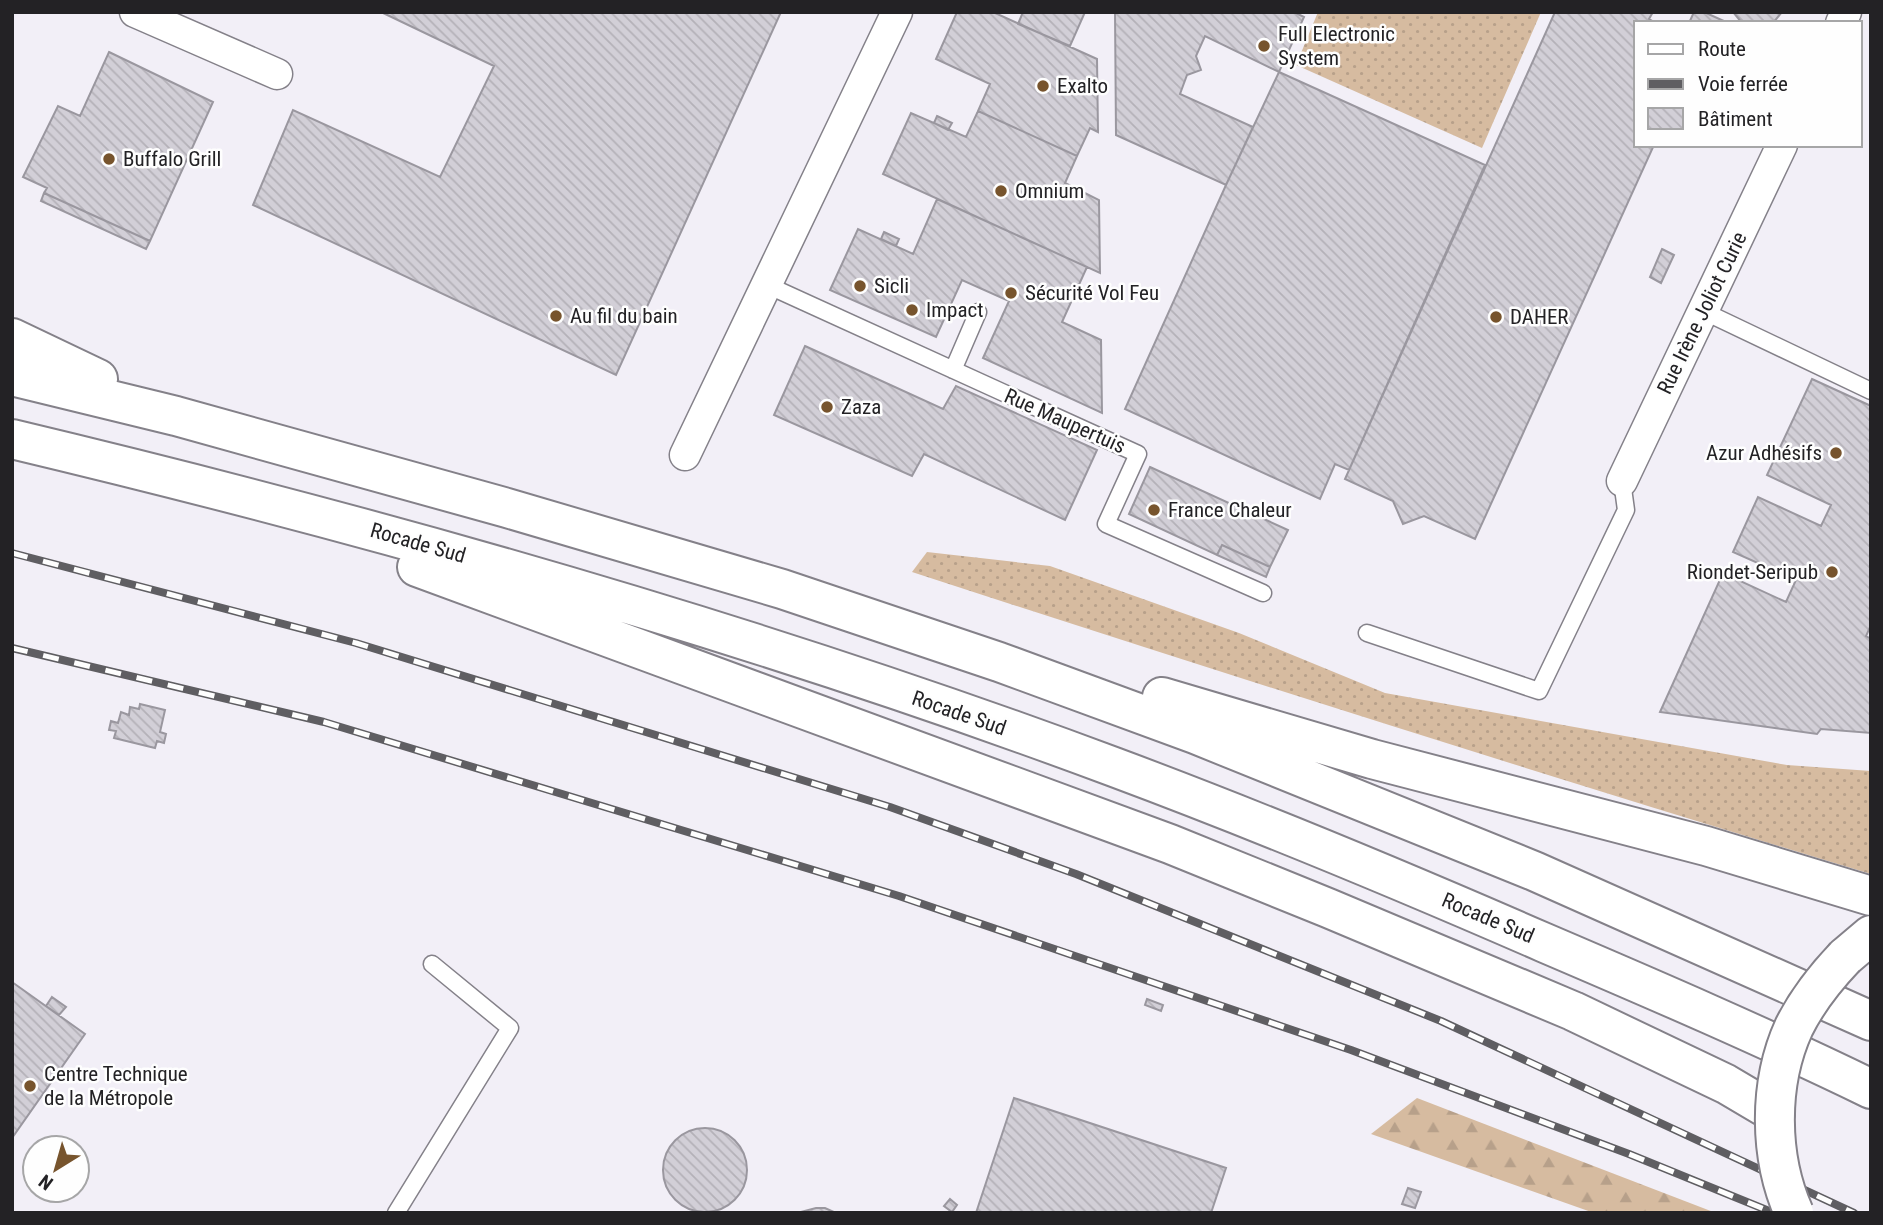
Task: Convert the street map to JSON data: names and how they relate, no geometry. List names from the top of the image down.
{
  "streets": {
    "main road": ["Rocade Sud"],
    "street": ["Rue Irène Joliot Curie"],
    "lane": ["Rue Maupertuis"]
  },
  "places": [
    "Full Electronic System",
    "Exalto",
    "Buffalo Grill",
    "Omnium",
    "Sicli",
    "Sécurité Vol Feu",
    "Impact",
    "Au fil du bain",
    "DAHER",
    "Zaza",
    "Azur Adhésifs",
    "France Chaleur",
    "Riondet-Seripub",
    "Centre Technique de la Métropole"
  ],
  "legend": ["Route", "Voie ferrée", "Bâtiment"],
  "north": "bottom left"
}
